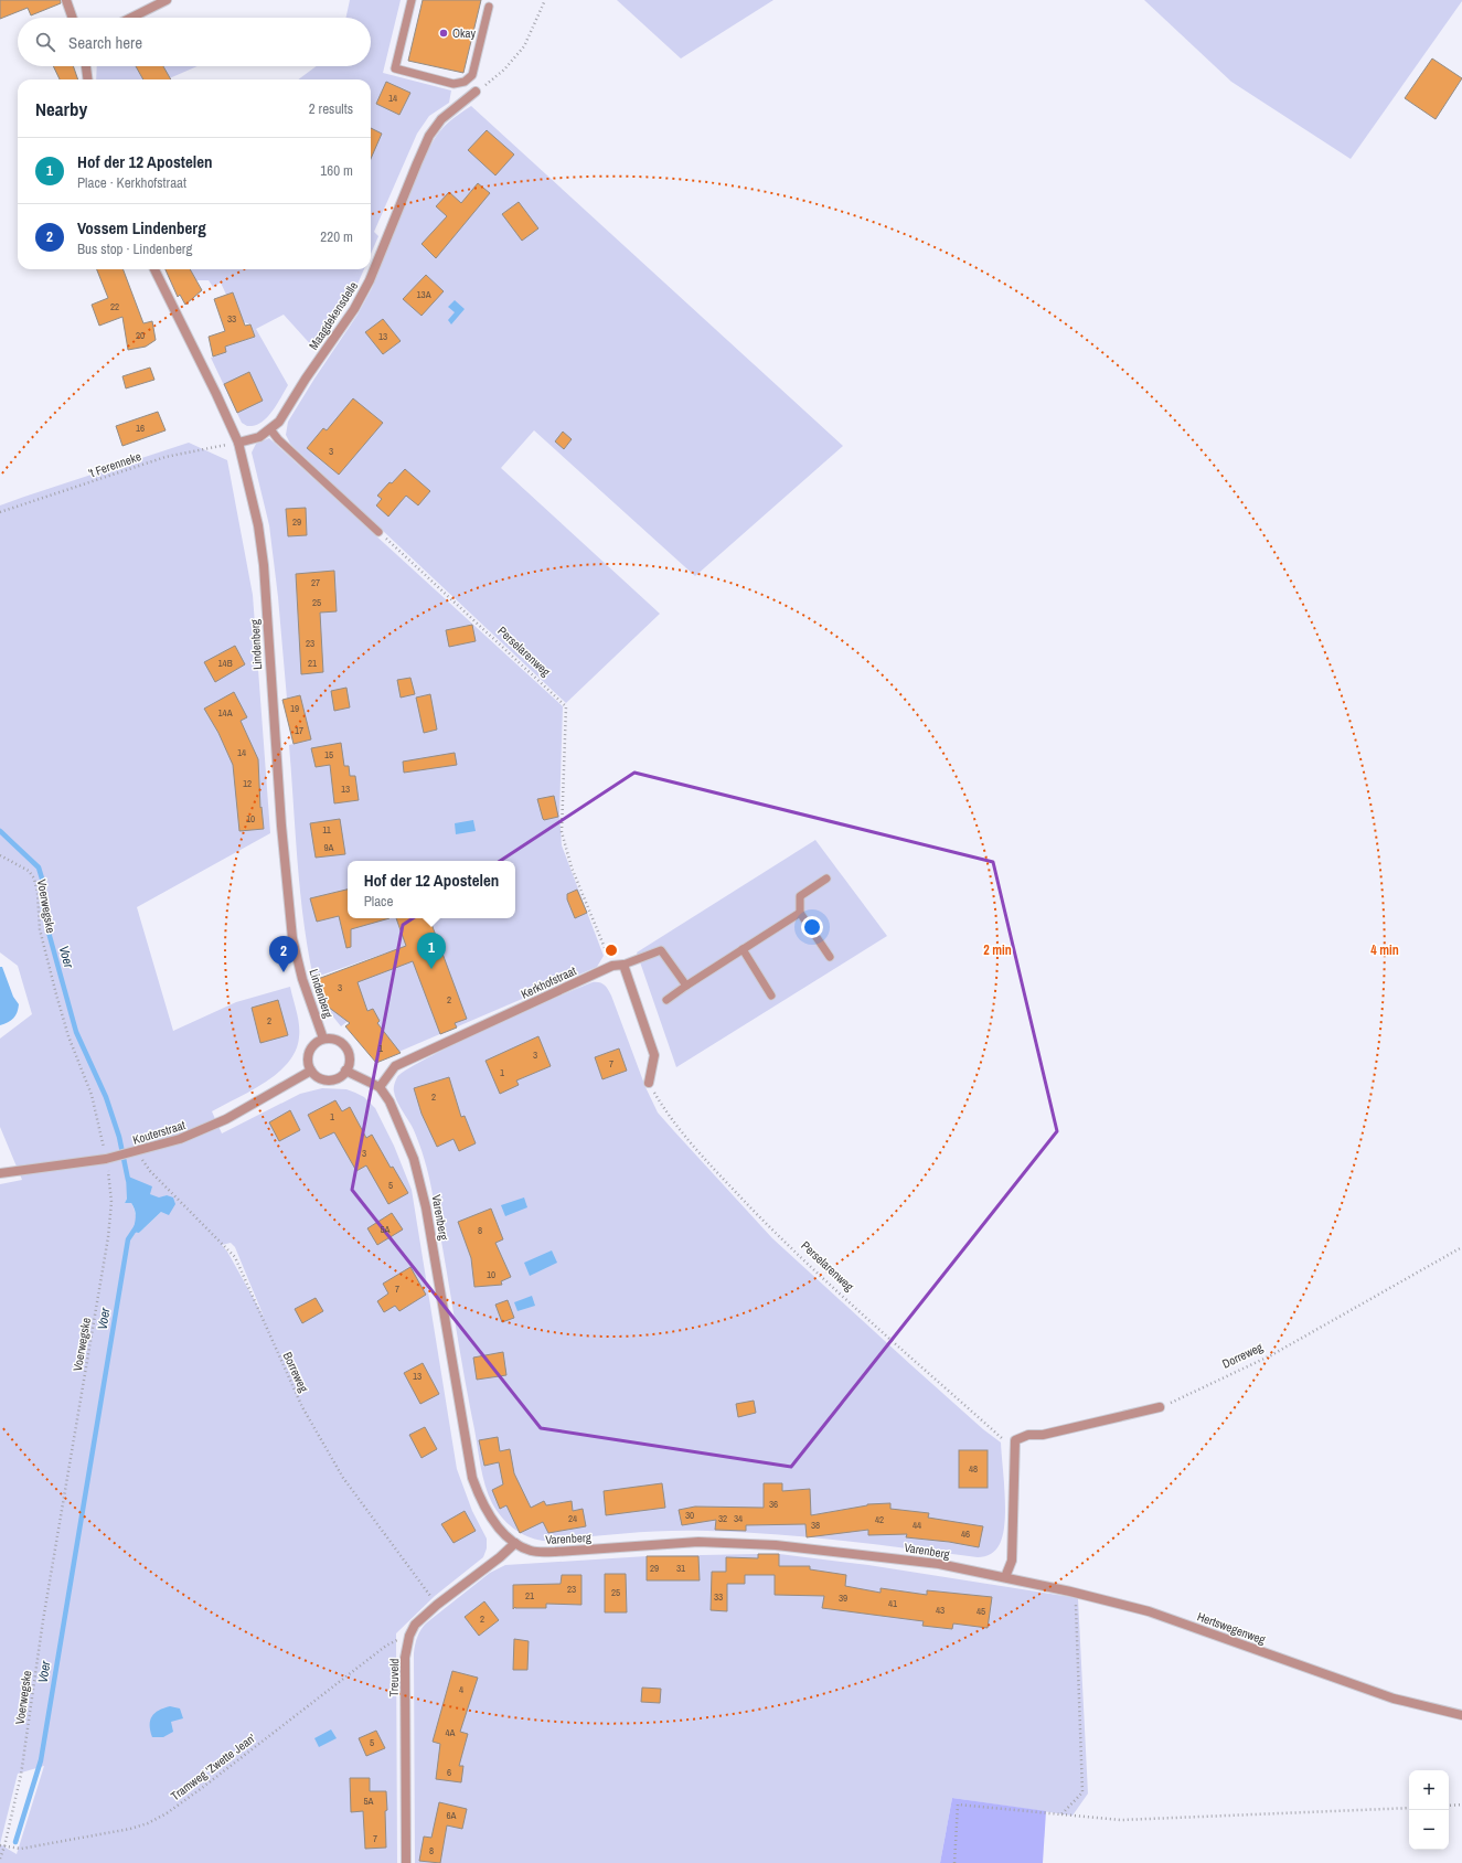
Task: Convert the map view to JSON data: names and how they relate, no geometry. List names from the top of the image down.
{
  "streets": {
    "street": [
      "Maagdekensdelle",
      "Lindenberg",
      "Kerkhofstraat",
      "Kouterstraat",
      "Varenberg",
      "Hertswegenweg",
      "Treuveld"
    ],
    "path": [
      "'t Ferenneke",
      "Perselarenweg",
      "Voerwegske",
      "Dorreweg",
      "Borreweg",
      "Tramweg 'Zwette Jean'"
    ]
  },
  "crossings": [
    ["Maagdekensdelle", "'t Ferenneke"],
    ["Maagdekensdelle", "Lindenberg"],
    ["'t Ferenneke", "Lindenberg"],
    ["Lindenberg", "Kouterstraat"],
    ["Perselarenweg", "Kerkhofstraat"],
    ["Voerwegske", "Kouterstraat"],
    ["Voerwegske", "Tramweg 'Zwette Jean'"],
    ["Kerkhofstraat", "Varenberg"],
    ["Kouterstraat", "Borreweg"],
    ["Varenberg", "Hertswegenweg"],
    ["Varenberg", "Treuveld"],
    ["Borreweg", "Treuveld"],
    ["Treuveld", "Tramweg 'Zwette Jean'"]
  ],
  "water": ["Voer"],
  "places": ["Okay"],
  "house_numbers": [
    "14",
    "13A",
    "22",
    "33",
    "20",
    "13",
    "16",
    "3",
    "29",
    "27",
    "25",
    "23",
    "14B",
    "21",
    "19",
    "14A",
    "17",
    "14",
    "15",
    "12",
    "13",
    "10",
    "11",
    "9A",
    "3",
    "2",
    "2",
    "1",
    "3",
    "7",
    "1",
    "2",
    "1",
    "3",
    "5",
    "5A",
    "8",
    "10",
    "7",
    "13",
    "48",
    "36",
    "30",
    "24",
    "32",
    "34",
    "42",
    "38",
    "44",
    "46",
    "29",
    "31",
    "23",
    "25",
    "21",
    "33",
    "39",
    "41",
    "43",
    "45",
    "2",
    "4",
    "4A",
    "5",
    "6",
    "5A",
    "6A",
    "7",
    "8"
  ],
  "page": {
    "search": "Search here",
    "heading": ["Nearby", "2 results"],
    "list": [
      {
        "mark": "1",
        "name": "Hof der 12 Apostelen",
        "note": "Place · Kerkhofstraat",
        "value": "160 m"
      },
      {
        "mark": "2",
        "name": "Vossem Lindenberg",
        "note": "Bus stop · Lindenberg",
        "value": "220 m"
      }
    ],
    "popup": ["Hof der 12 Apostelen", "Place"],
    "pins": ["1", "2"],
    "map_buttons": ["+", "−"]
  },
  "rings": ["2 min", "4 min"]
}
